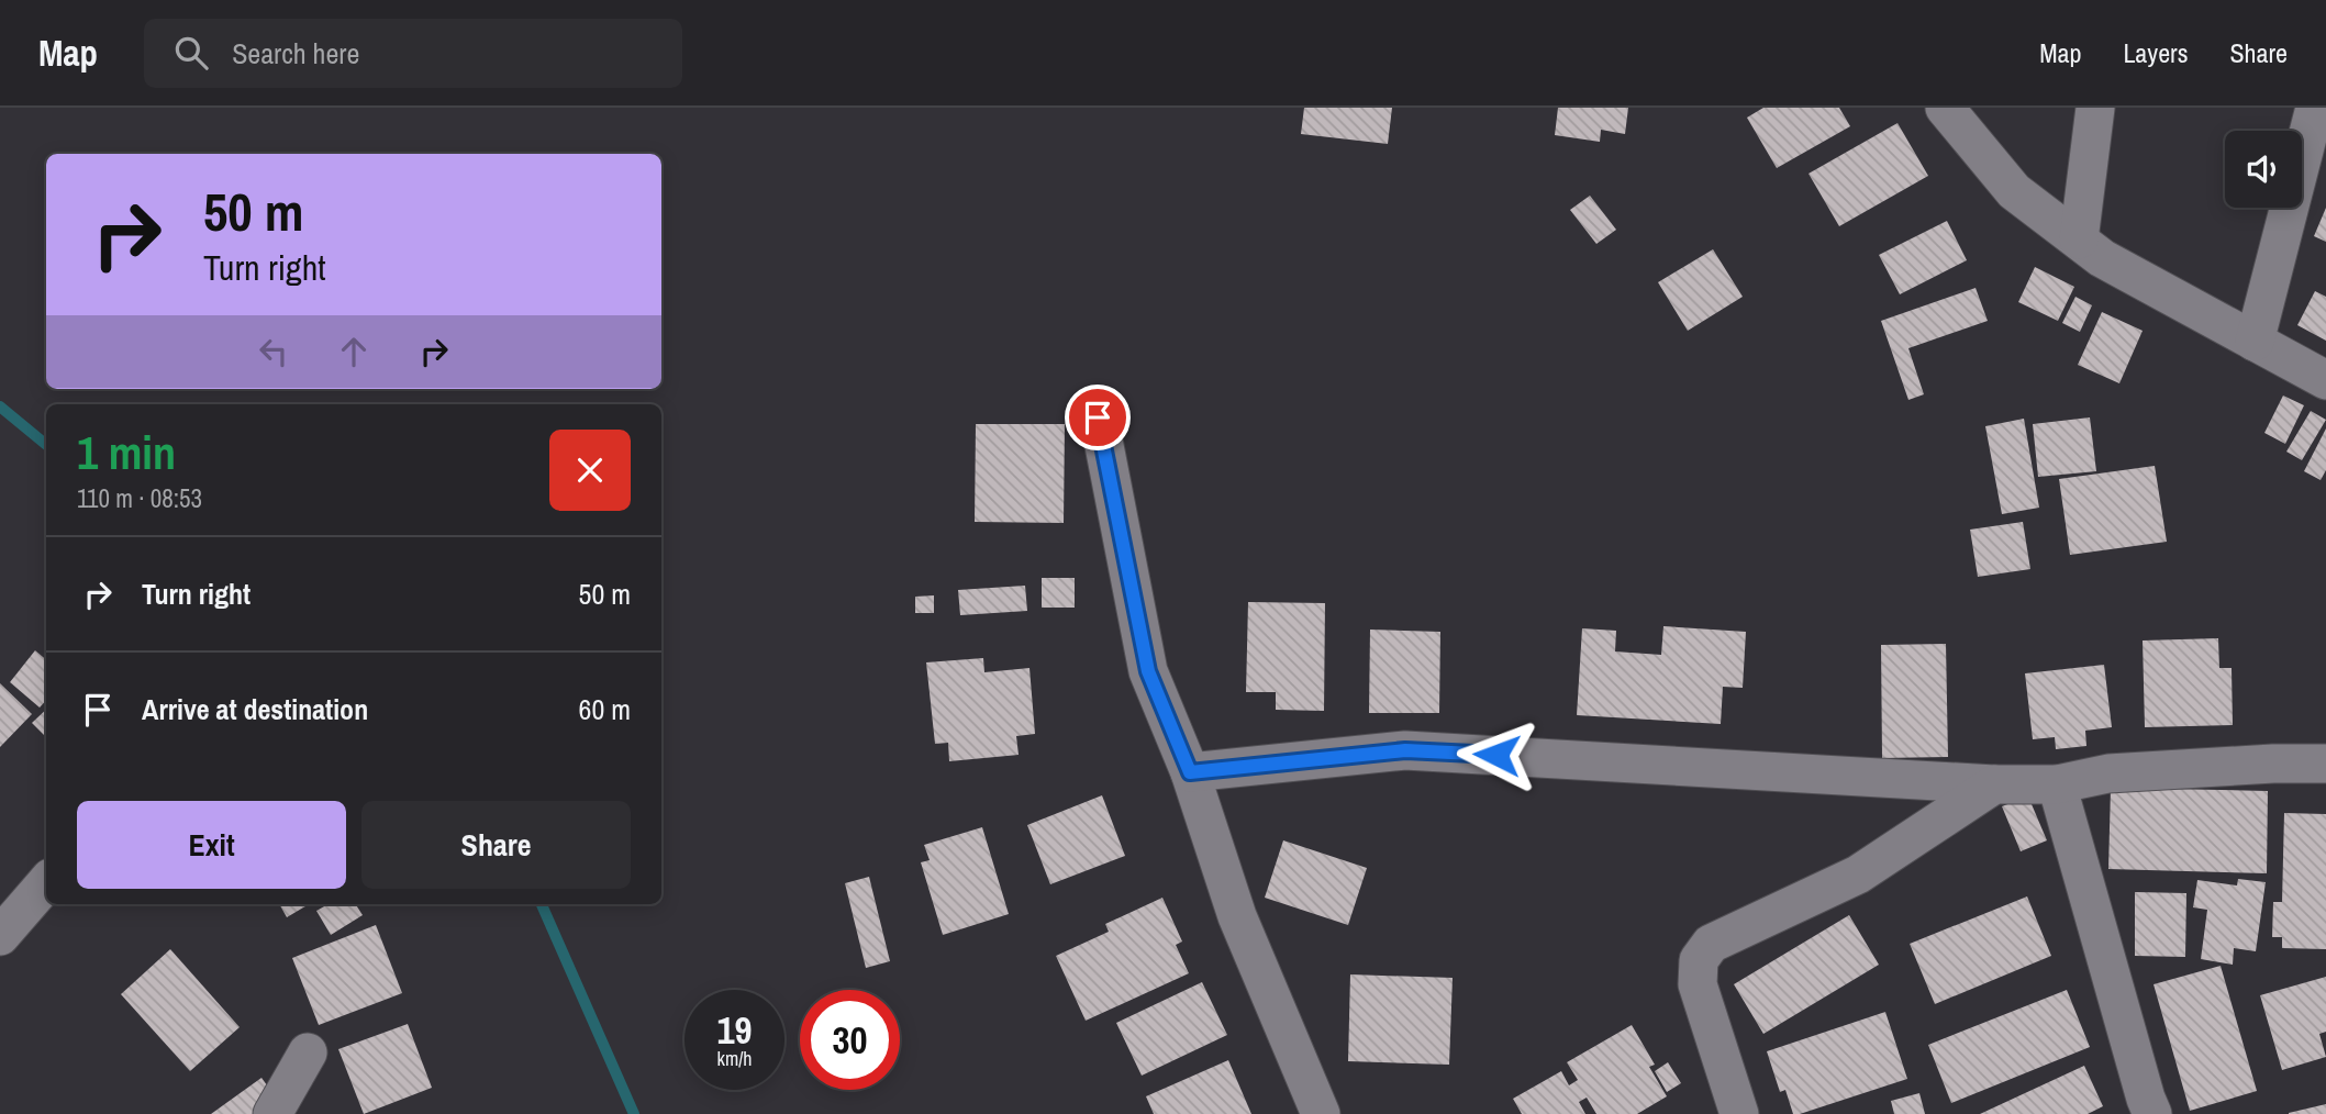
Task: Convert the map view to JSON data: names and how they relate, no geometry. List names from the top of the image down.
{
  "page": {
    "header": "Map",
    "search": "Search here",
    "nav": ["Map", "Layers", "Share"],
    "turn": ["50 m", "Turn right"],
    "heading": ["1 min", "110 m · 08:53"],
    "list": [
      {
        "name": "Turn right",
        "value": "50 m"
      },
      {
        "name": "Arrive at destination",
        "value": "60 m"
      }
    ],
    "buttons": ["Exit", "Share"],
    "speed": "19 km/h",
    "limit": "30"
  }
}
